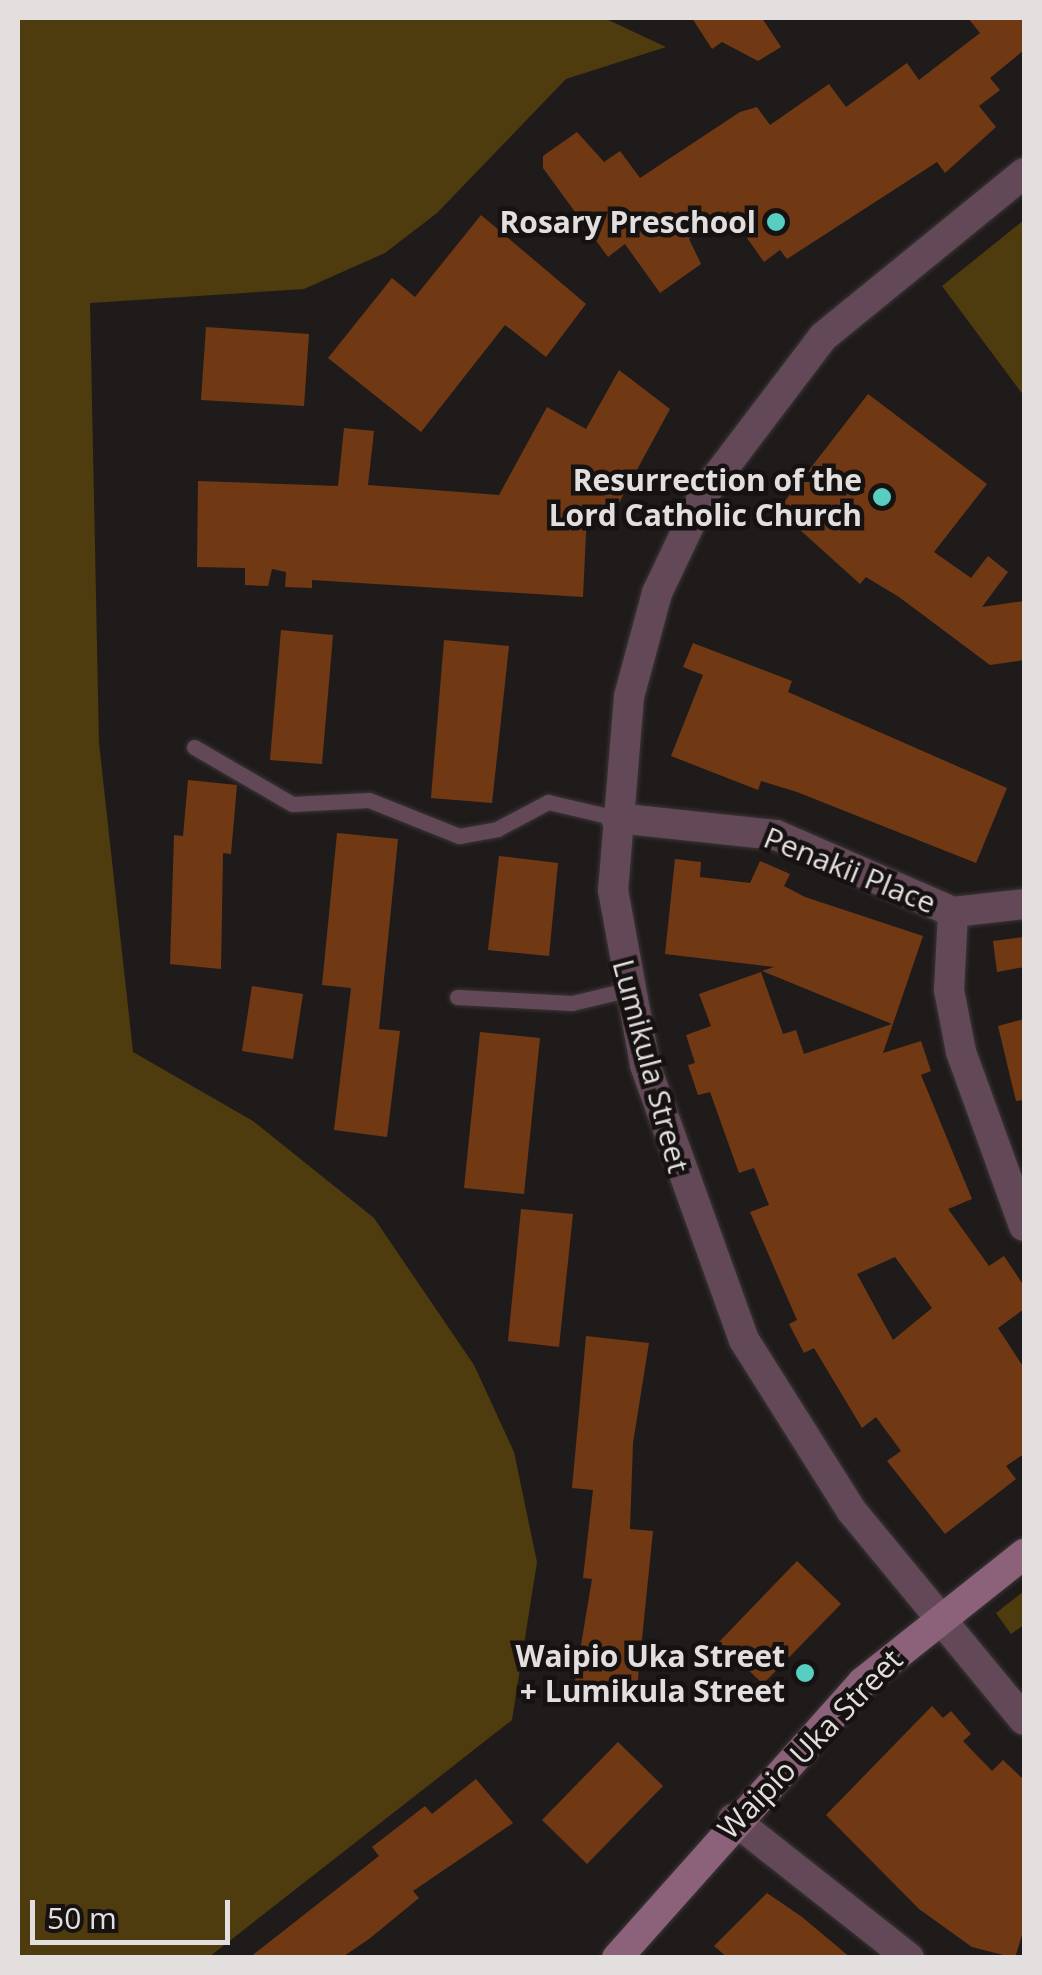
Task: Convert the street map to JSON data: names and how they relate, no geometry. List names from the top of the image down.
{
  "streets": {
    "street": ["Penakii Place", "Lumikula Street", "Waipio Uka Street"]
  },
  "crossings": [
    ["Penakii Place", "Lumikula Street"],
    ["Lumikula Street", "Waipio Uka Street"]
  ],
  "places": ["Rosary Preschool", "Resurrection of the Lord Catholic Church", "Waipio Uka Street + Lumikula Street"],
  "scale_bar": "50 m"
}
